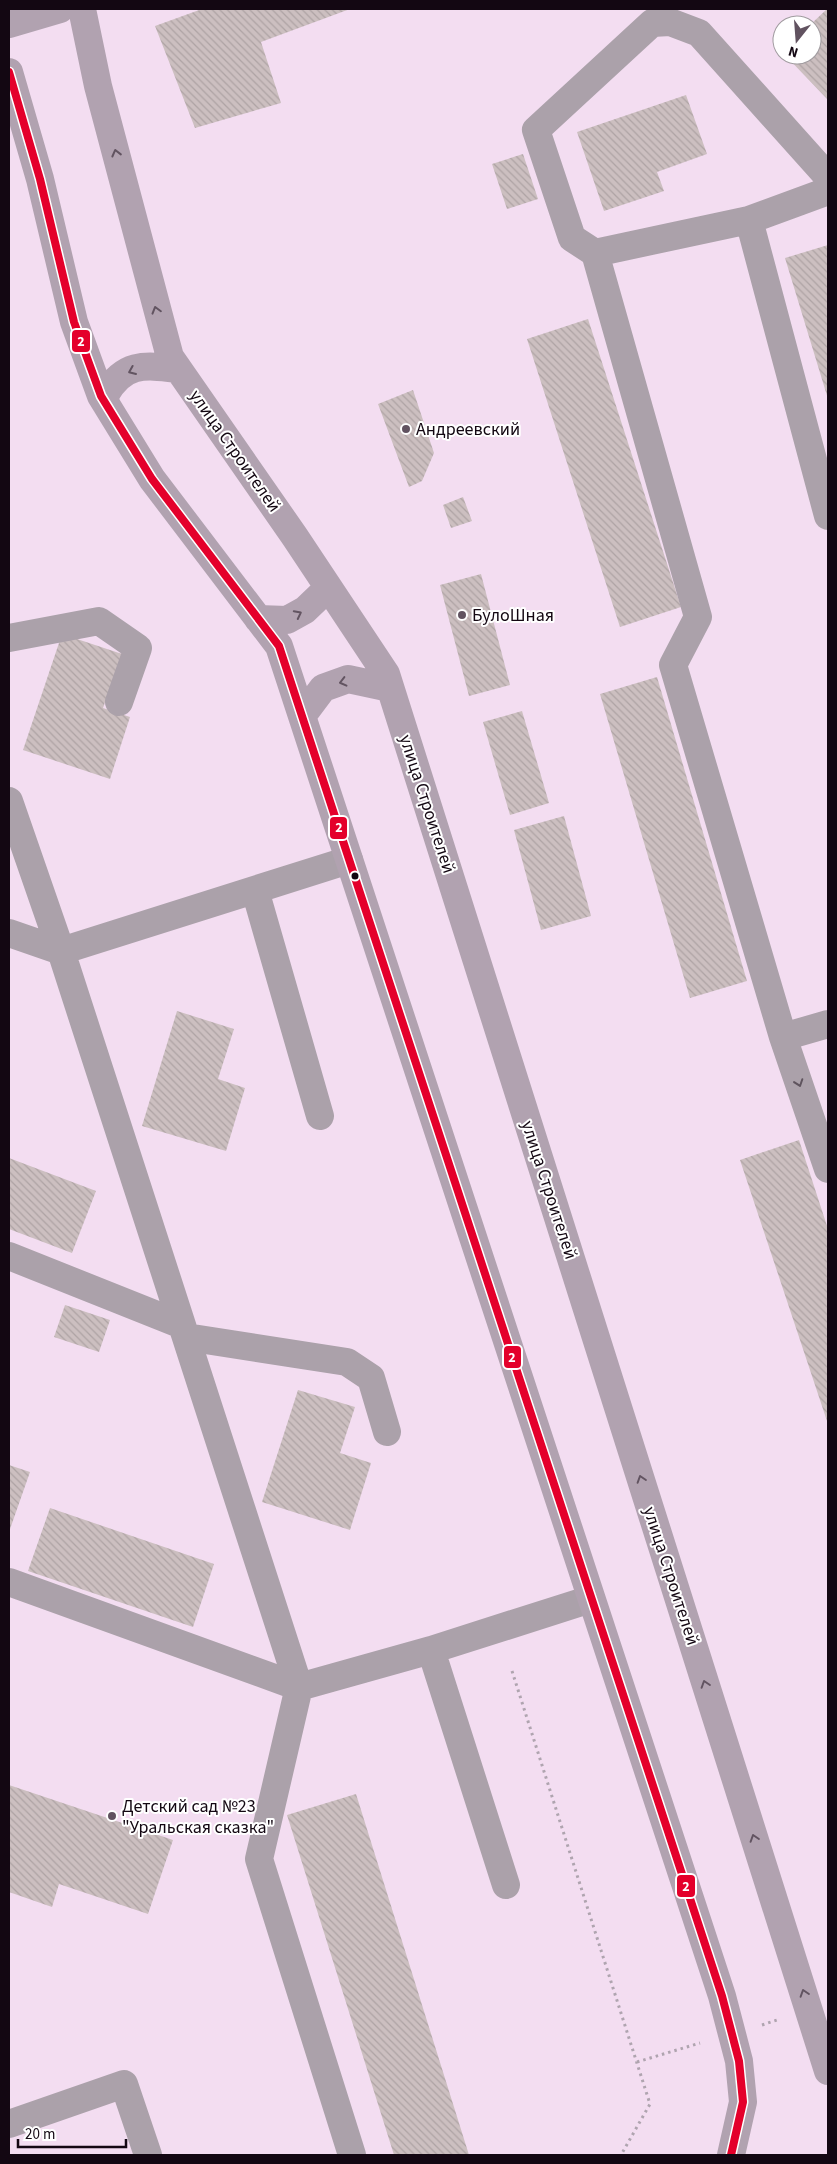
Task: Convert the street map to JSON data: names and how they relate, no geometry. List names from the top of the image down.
{
  "streets": {
    "main road": ["улица Строителей"]
  },
  "places": ["Андреевский", "БулоШная", "Детский сад №23 \"Уральская сказка\""],
  "lines": ["transit line 2"],
  "scale_bar": "20 m",
  "north": "bottom"
}
